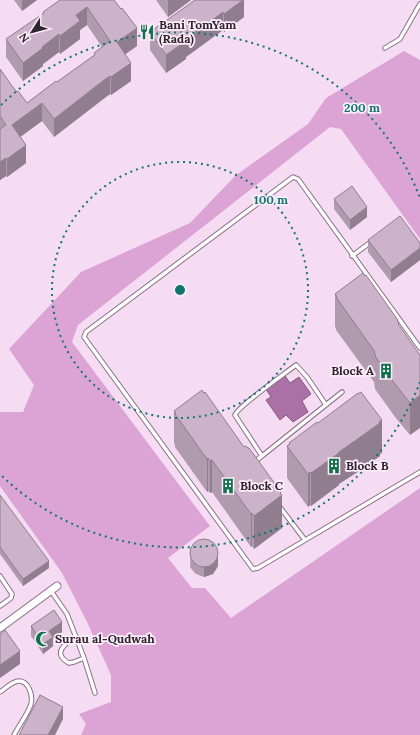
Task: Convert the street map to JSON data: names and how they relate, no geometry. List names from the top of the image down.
{
  "places": {
    "restaurant": ["Bani TomYam (Rada)"],
    "building": ["Block A", "Block B", "Block C"],
    "mosque": ["Surau al-Qudwah"]
  },
  "north": "bottom left",
  "rings": ["200 m", "100 m"]
}
